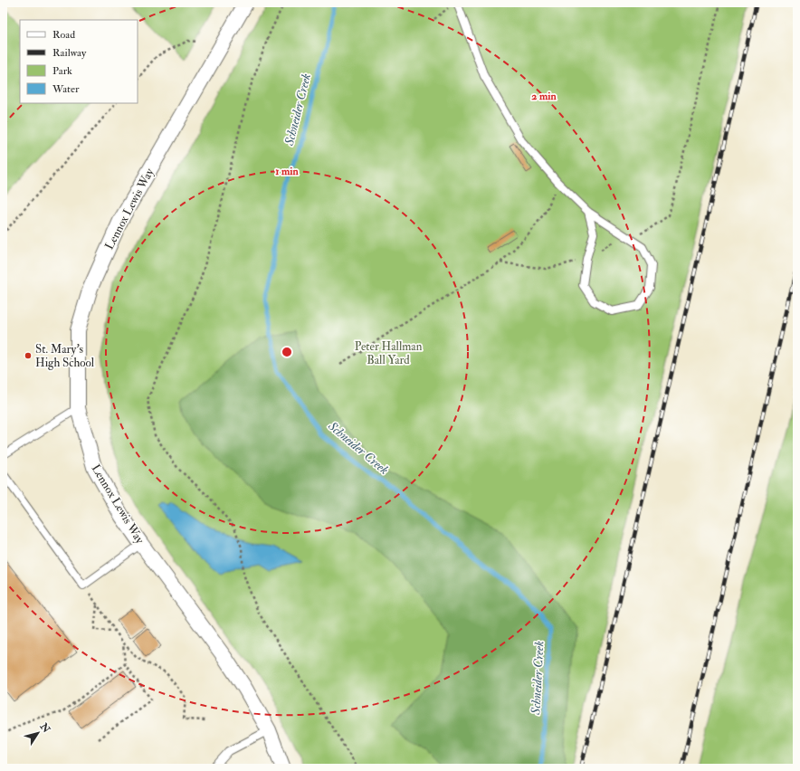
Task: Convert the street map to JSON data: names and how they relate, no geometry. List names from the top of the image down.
{
  "streets": {
    "street": ["Lennox Lewis Way"]
  },
  "water": ["Schneider Creek"],
  "parks": ["Peter Hallman Ball Yard"],
  "places": ["St. Mary's High School"],
  "legend": [
    "Road",
    "Railway",
    "Park",
    "Water"
  ],
  "north": "top right",
  "rings": ["2 min", "1 min"]
}
